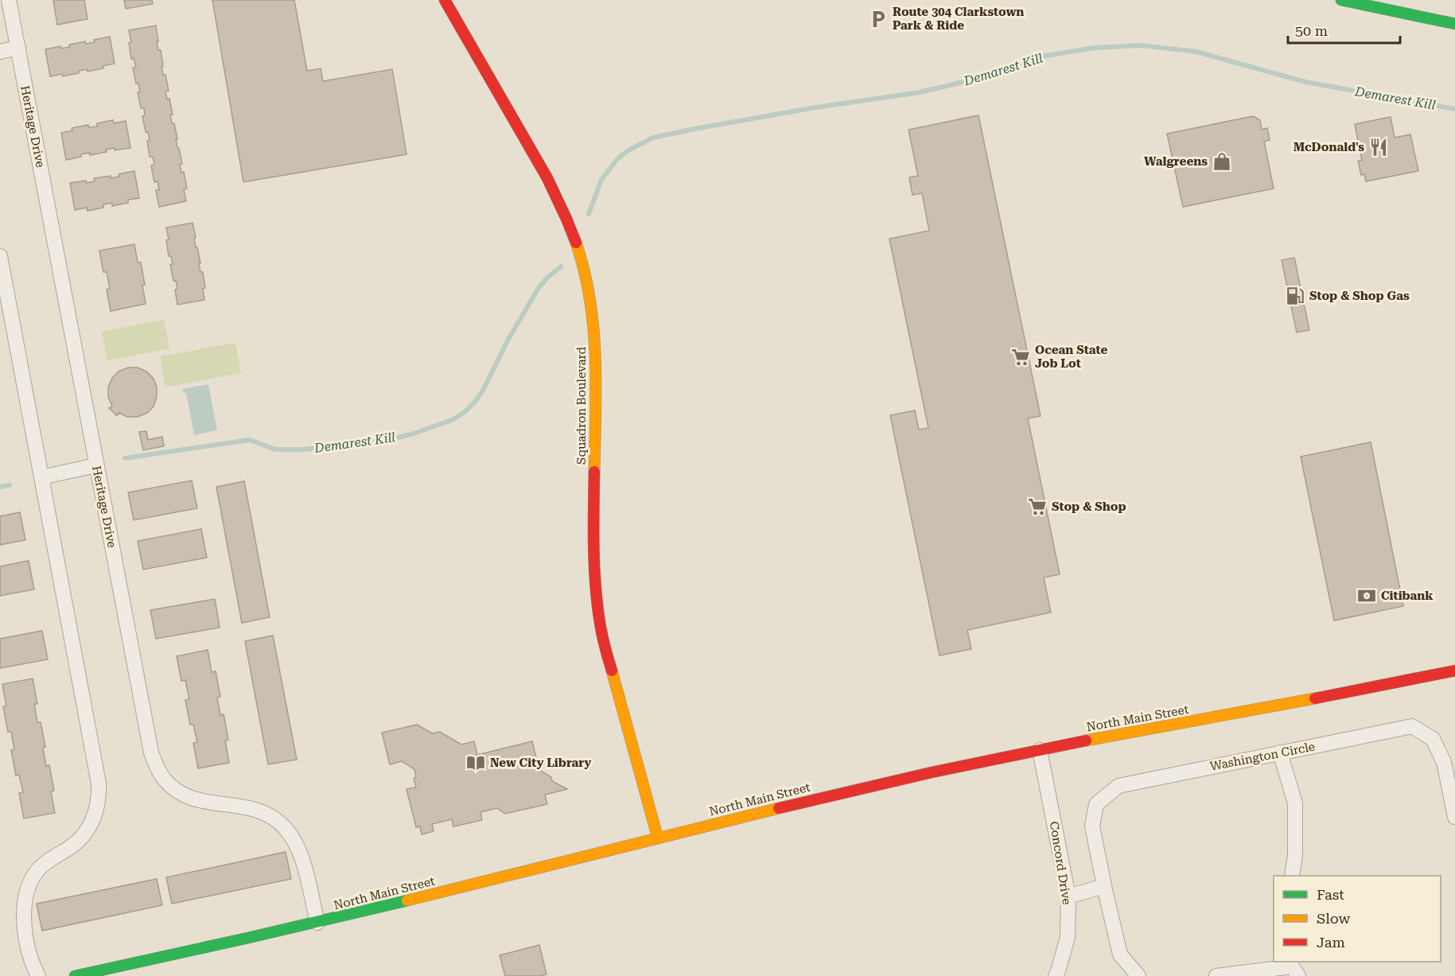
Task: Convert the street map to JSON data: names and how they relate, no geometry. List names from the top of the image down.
{
  "streets": {
    "street": [
      "Heritage Drive",
      "Squadron Boulevard",
      "North Main Street",
      "Washington Circle",
      "Concord Drive"
    ]
  },
  "crossings": [
    ["Heritage Drive", "North Main Street"],
    ["Squadron Boulevard", "North Main Street"],
    ["North Main Street", "Concord Drive"]
  ],
  "water": ["Demarest Kill"],
  "places": {
    "parking": ["Route 304 Clarkstown Park & Ride"],
    "restaurant": ["McDonald's"],
    "shop": ["Walgreens"],
    "fuel station": ["Stop & Shop Gas"],
    "supermarket": ["Ocean State Job Lot", "Stop & Shop"],
    "bank": ["Citibank"],
    "library": ["New City Library"]
  },
  "legend": ["Fast", "Slow", "Jam"],
  "scale_bar": "50 m"
}
